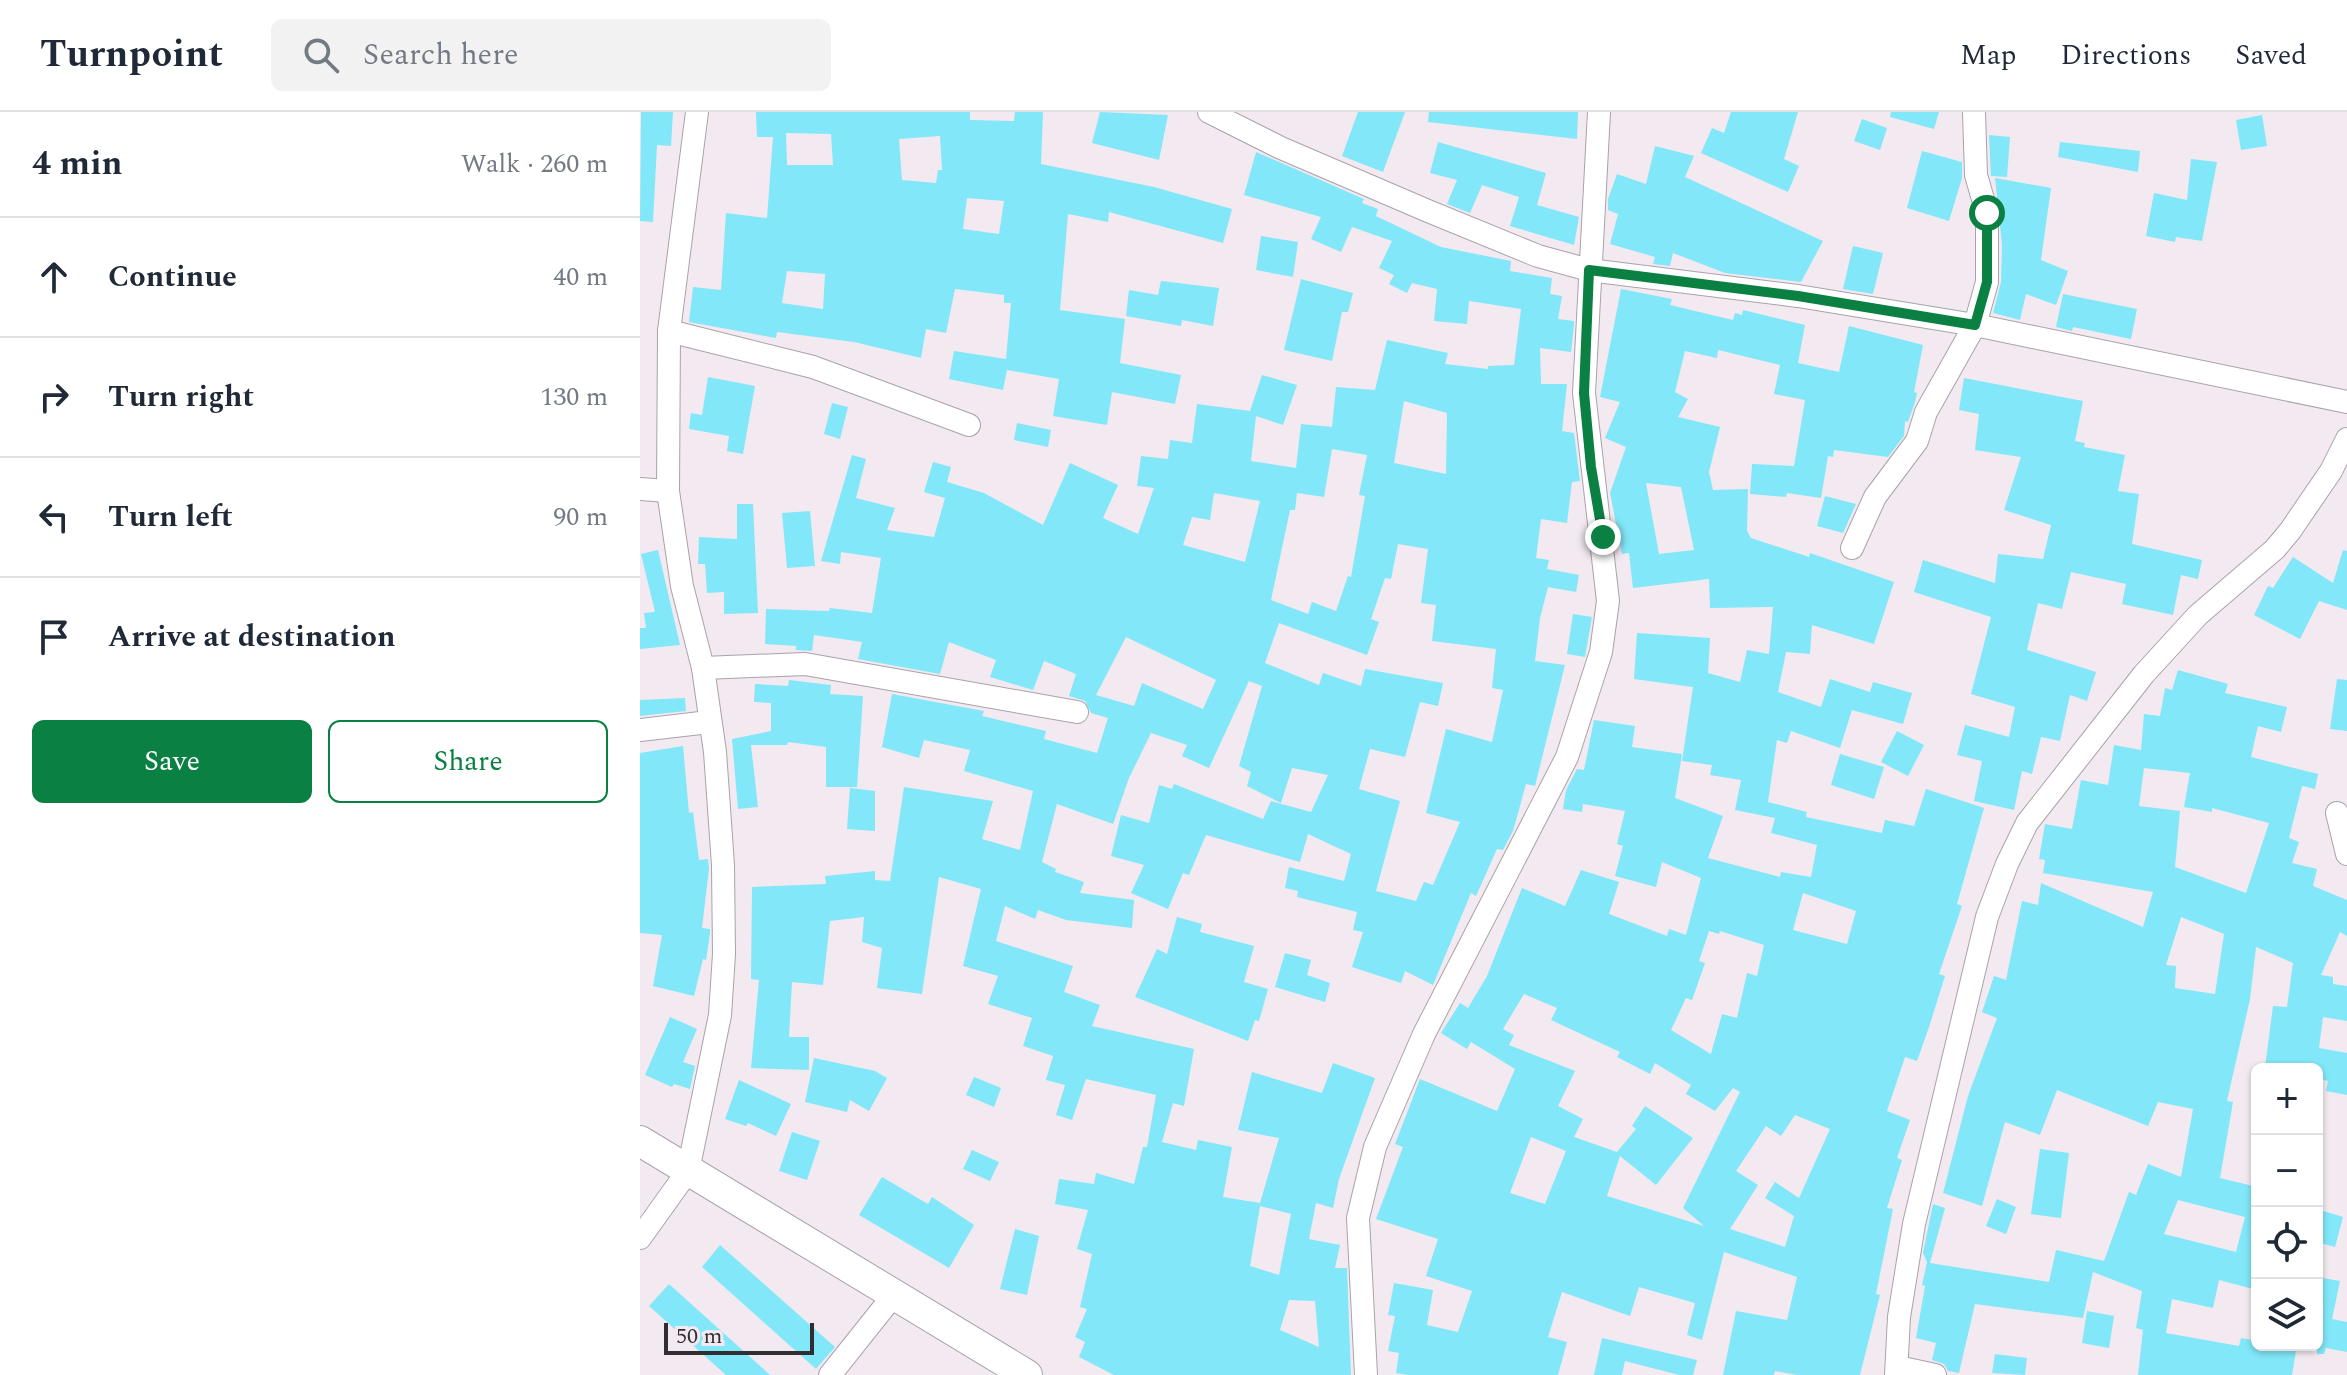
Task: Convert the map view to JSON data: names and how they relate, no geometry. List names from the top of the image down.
{
  "scale_bar": "50 m",
  "page": {
    "header": "Turnpoint",
    "search": "Search here",
    "nav": ["Map", "Directions", "Saved"],
    "heading": ["4 min", "Walk · 260 m"],
    "list": [
      ["Continue", "40 m"],
      ["Turn right", "130 m"],
      ["Turn left", "90 m"],
      "Arrive at destination"
    ],
    "buttons": ["Save", "Share"],
    "map_buttons": ["+", "−"],
    "scale": "50 m"
  }
}
